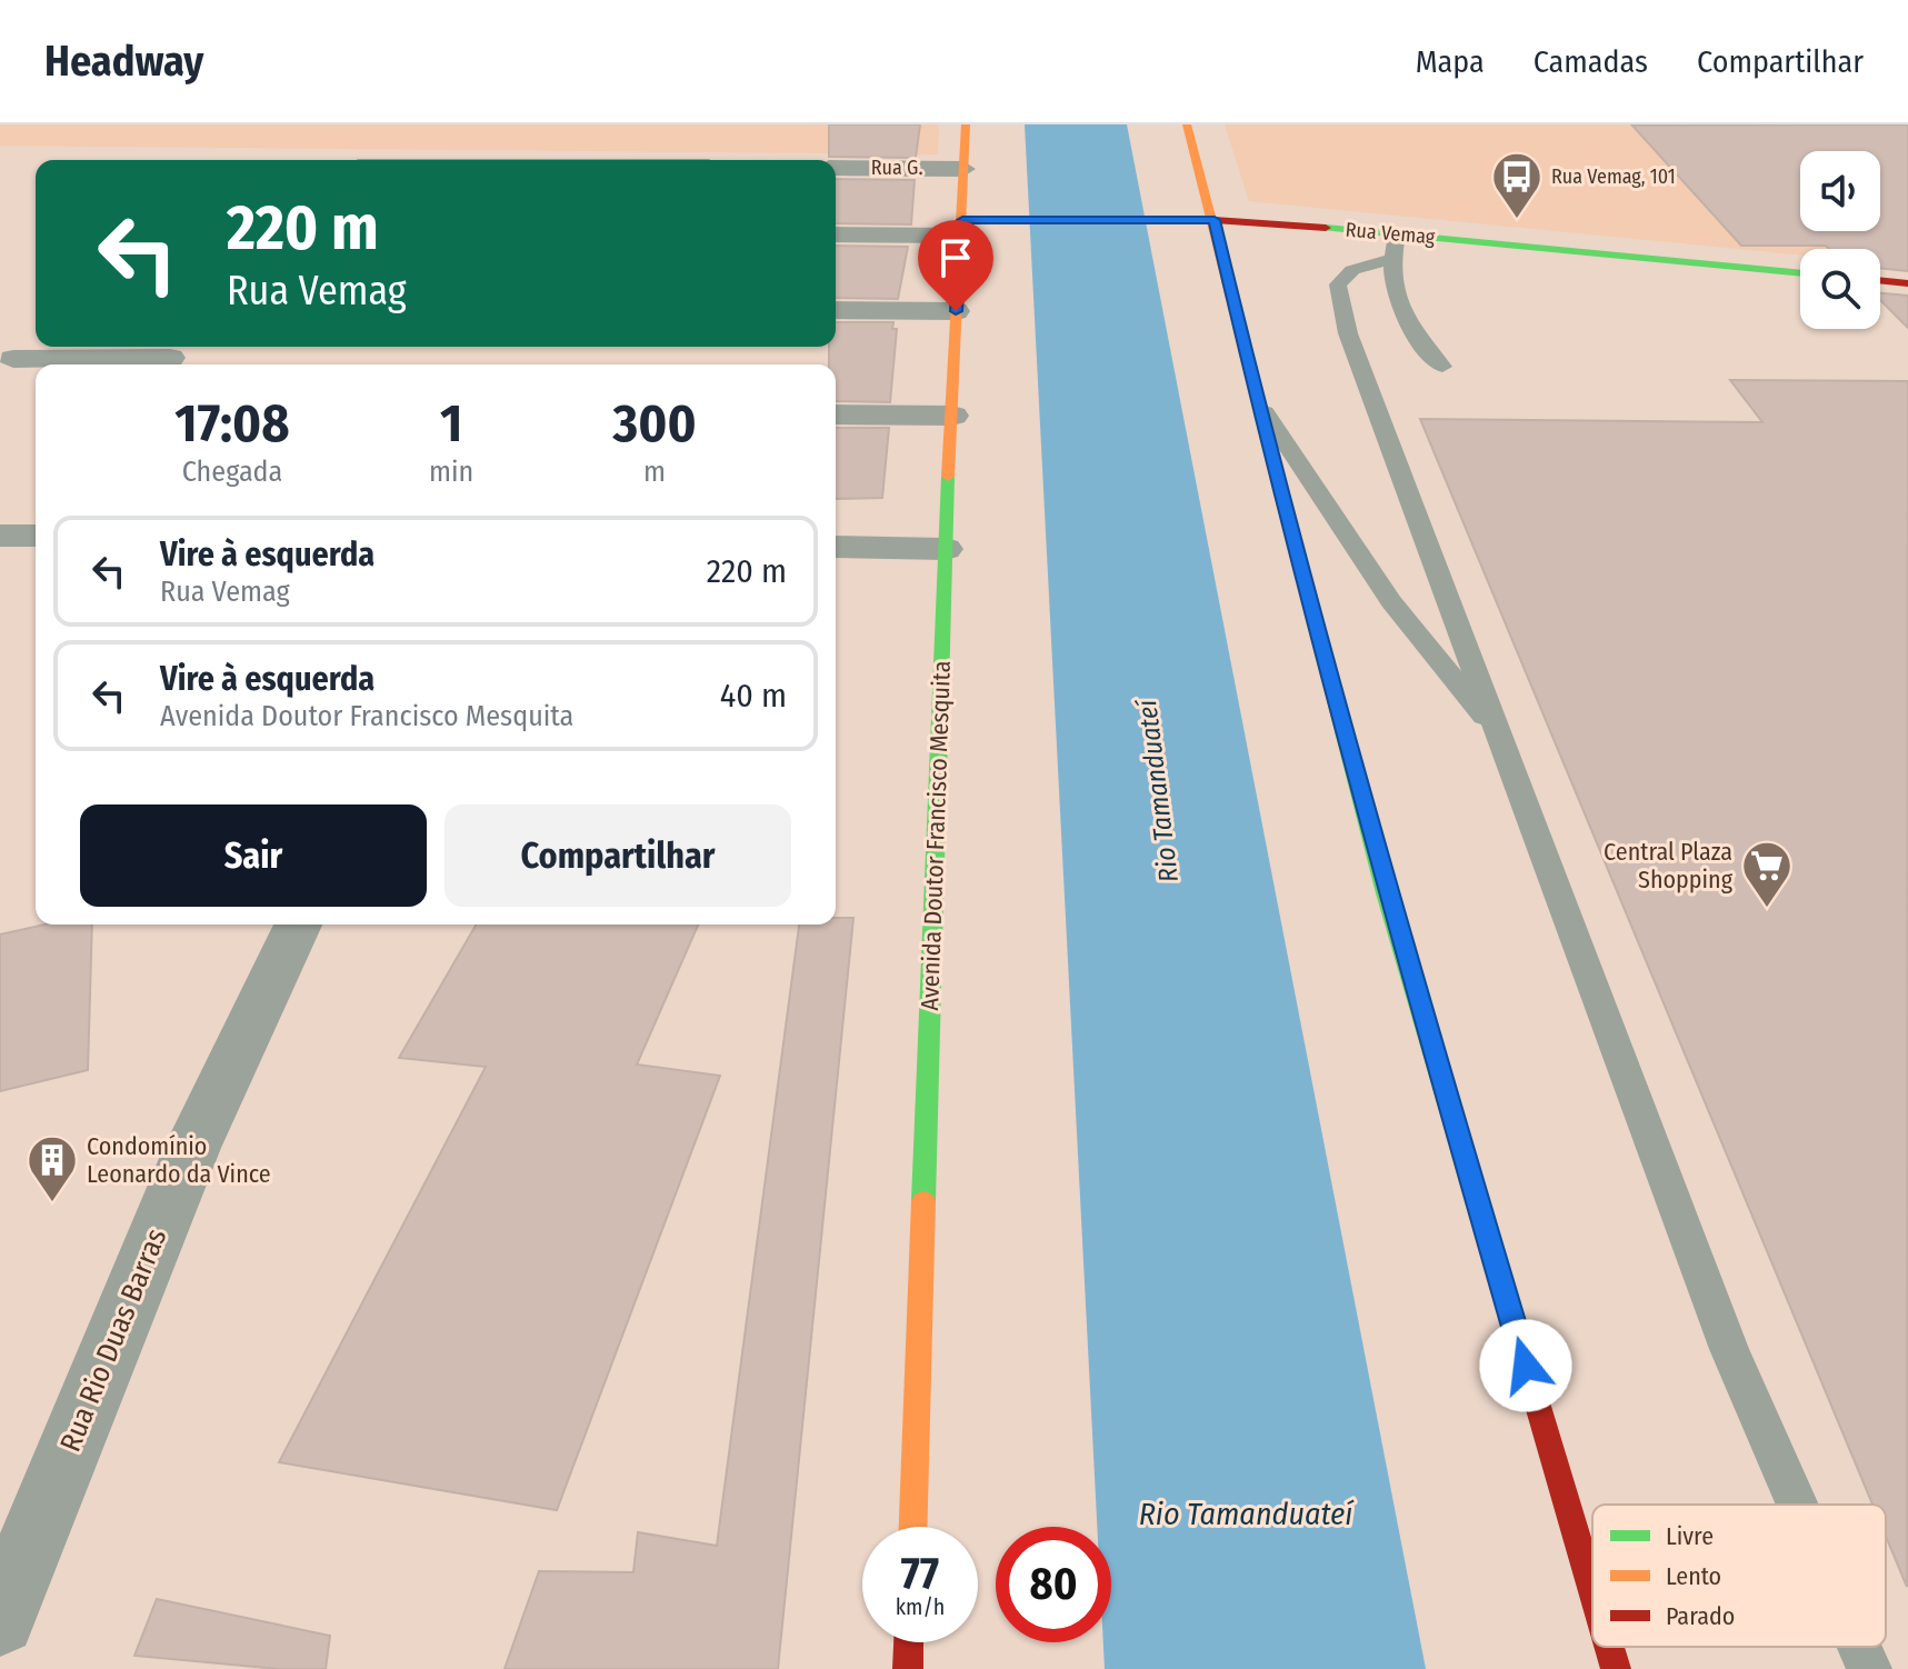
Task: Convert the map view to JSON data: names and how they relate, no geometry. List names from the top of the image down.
{
  "streets": {
    "main road": ["Rua Vemag", "Avenida Doutor Francisco Mesquita"],
    "street": ["Rua G.", "Rua Rio Duas Barras"]
  },
  "crossings": [
    ["Rua G.", "Avenida Doutor Francisco Mesquita"],
    ["Rua Vemag", "Avenida Doutor Francisco Mesquita"]
  ],
  "water": ["Rio Tamanduateí"],
  "places": {
    "bus stop": ["Rua Vemag, 101"],
    "supermarket": ["Central Plaza Shopping"],
    "building": ["Condomínio Leonardo da Vince"]
  },
  "legend": ["Livre", "Lento", "Parado"],
  "page": {
    "header": "Headway",
    "nav": ["Mapa", "Camadas", "Compartilhar"],
    "turn": ["220 m", "Rua Vemag"],
    "eta": [
      "17:08",
      "Chegada",
      "1",
      "min",
      "300",
      "m"
    ],
    "list": [
      {
        "name": "Vire à esquerda",
        "note": "Rua Vemag",
        "value": "220 m"
      },
      {
        "name": "Vire à esquerda",
        "note": "Avenida Doutor Francisco Mesquita",
        "value": "40 m"
      }
    ],
    "buttons": ["Sair", "Compartilhar"],
    "speed": "77 km/h",
    "limit": "80"
  }
}
